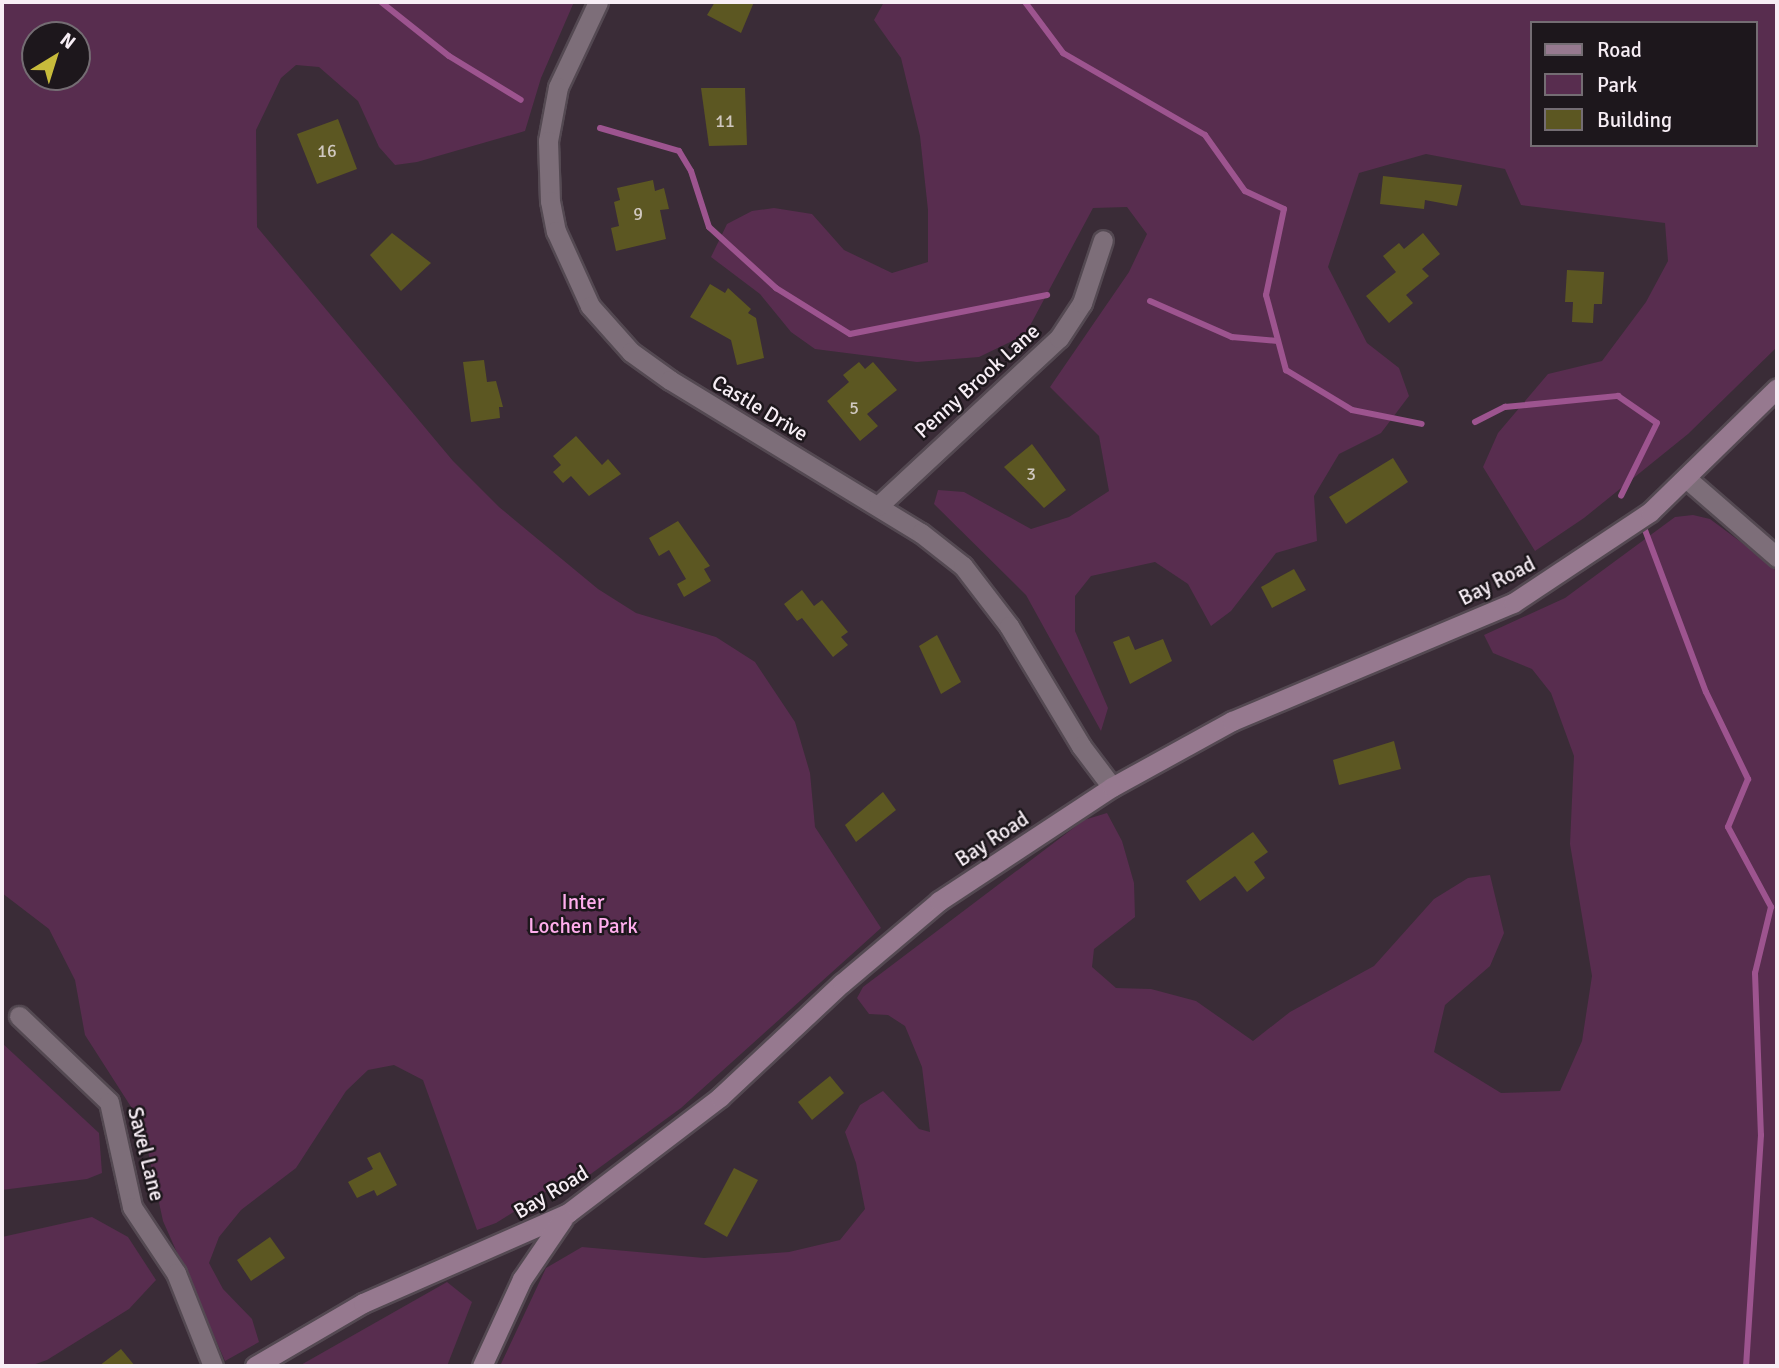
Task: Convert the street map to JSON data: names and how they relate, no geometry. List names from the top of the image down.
{
  "streets": {
    "main road": ["Bay Road"],
    "street": ["Penny Brook Lane", "Castle Drive", "Savel Lane"]
  },
  "crossings": [
    ["Penny Brook Lane", "Castle Drive"],
    ["Castle Drive", "Bay Road"]
  ],
  "parks": ["Inter Lochen Park"],
  "house_numbers": [
    "11",
    "16",
    "9",
    "5",
    "3"
  ],
  "legend": ["Road", "Park", "Building"],
  "north": "top right"
}
